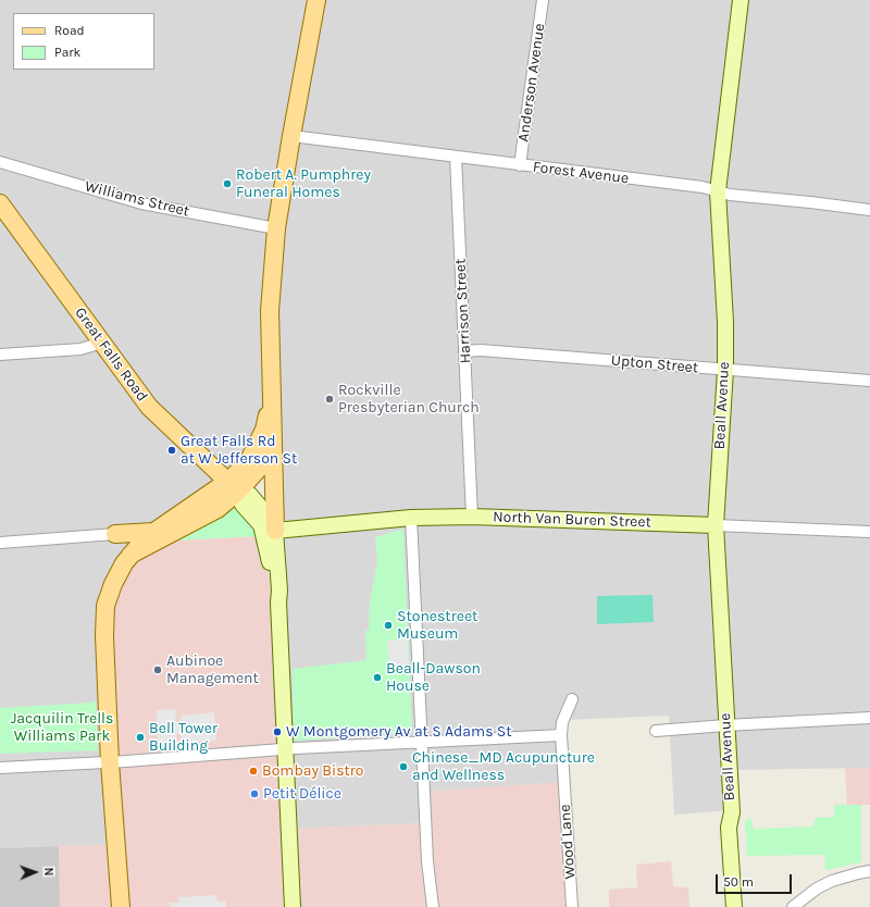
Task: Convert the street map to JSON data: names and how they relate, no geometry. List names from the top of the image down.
{
  "streets": {
    "main road": ["Great Falls Road"],
    "street": [
      "Anderson Avenue",
      "Forest Avenue",
      "Williams Street",
      "Harrison Street",
      "Upton Street",
      "Beall Avenue",
      "North Van Buren Street",
      "Wood Lane"
    ]
  },
  "crossings": [
    ["Anderson Avenue", "Forest Avenue"],
    ["Forest Avenue", "Harrison Street"],
    ["Forest Avenue", "Beall Avenue"],
    ["Harrison Street", "Upton Street"],
    ["Harrison Street", "North Van Buren Street"],
    ["Upton Street", "Beall Avenue"],
    ["Beall Avenue", "North Van Buren Street"]
  ],
  "parks": ["Jacquilin Trells Williams Park"],
  "places": [
    "Robert A. Pumphrey Funeral Homes",
    "Rockville Presbyterian Church",
    "Great Falls Rd at W Jefferson St",
    "Stonestreet Museum",
    "Aubinoe Management",
    "Beall-Dawson House",
    "W Montgomery Av at S Adams St",
    "Bell Tower Building",
    "Chinese_MD Acupuncture and Wellness",
    "Bombay Bistro",
    "Petit Délice"
  ],
  "legend": ["Road", "Park"],
  "scale_bar": "50 m",
  "north": "right"
}
